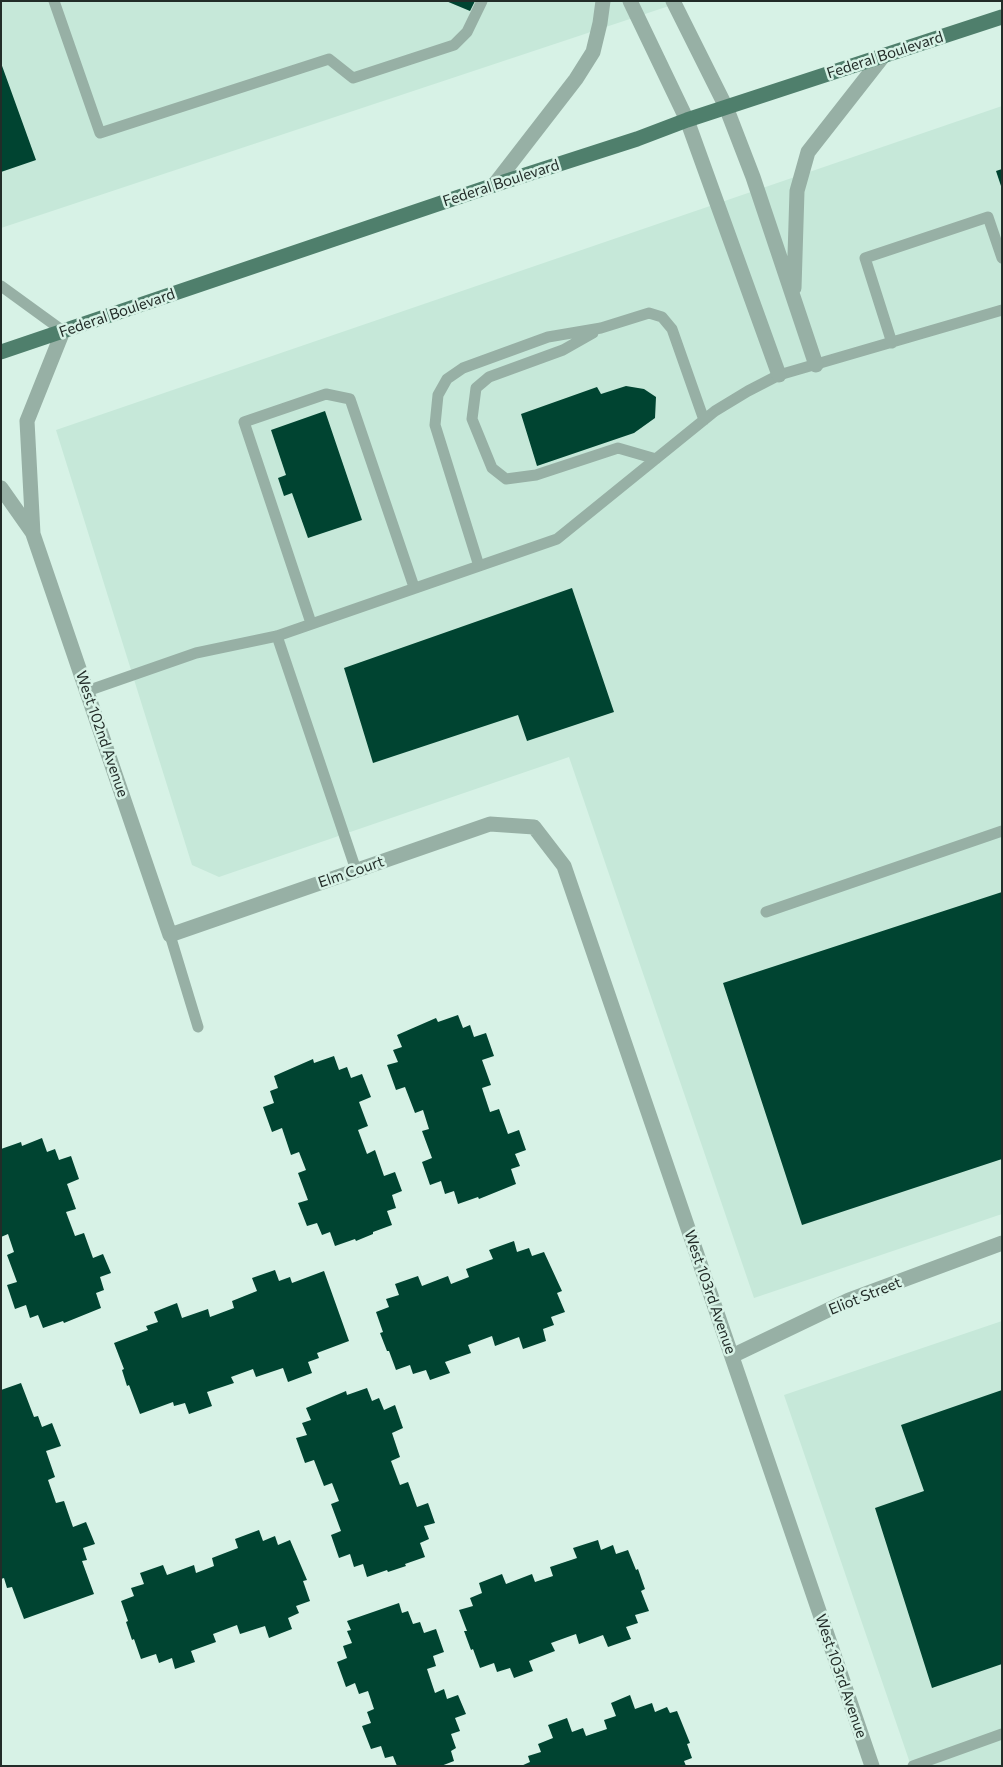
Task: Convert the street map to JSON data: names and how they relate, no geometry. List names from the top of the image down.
{
  "streets": {
    "main road": ["Federal Boulevard"],
    "street": [
      "West 102nd Avenue",
      "Elm Court",
      "West 103rd Avenue",
      "Eliot Street"
    ]
  },
  "crossings": [
    ["Federal Boulevard", "West 102nd Avenue"],
    ["West 102nd Avenue", "Elm Court"],
    ["Elm Court", "West 103rd Avenue"],
    ["West 103rd Avenue", "Eliot Street"]
  ]
}
